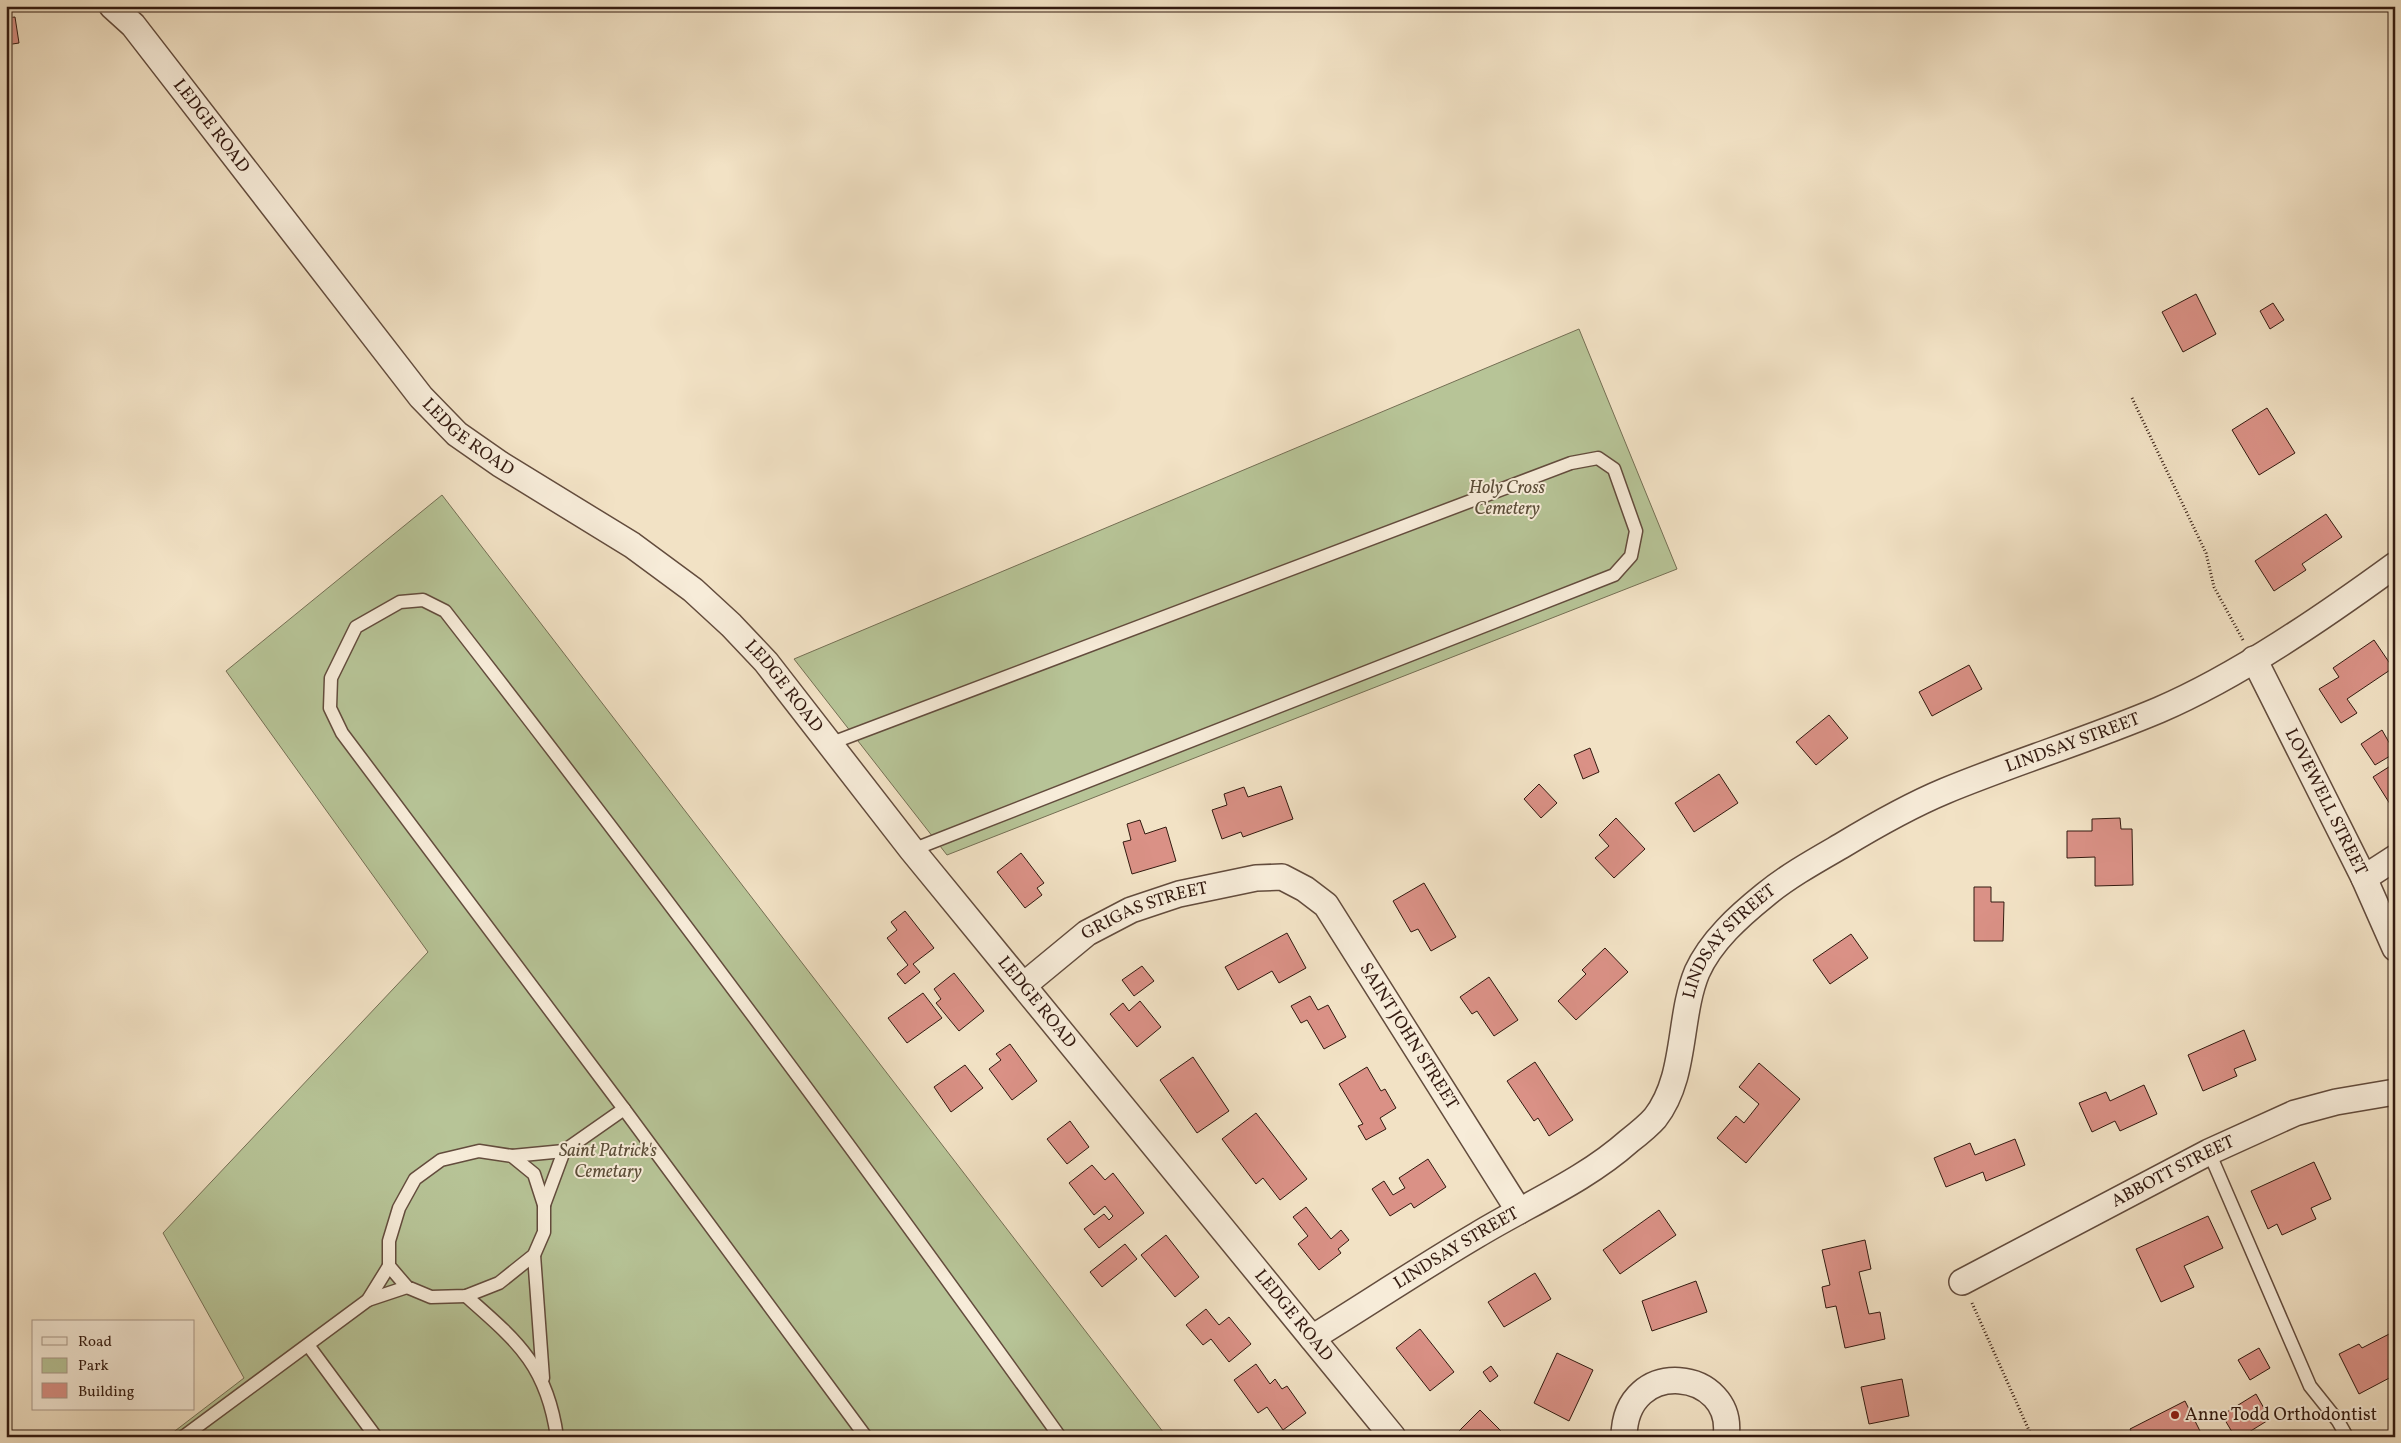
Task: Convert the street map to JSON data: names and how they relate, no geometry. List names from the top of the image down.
{
  "streets": {
    "street": [
      "LEDGE ROAD",
      "LINDSAY STREET",
      "LOVEWELL STREET",
      "GRIGAS STREET",
      "SAINT JOHN STREET",
      "ABBOTT STREET"
    ]
  },
  "crossings": [
    ["LEDGE ROAD", "LINDSAY STREET"],
    ["LEDGE ROAD", "GRIGAS STREET"],
    ["LINDSAY STREET", "LOVEWELL STREET"],
    ["LINDSAY STREET", "SAINT JOHN STREET"],
    ["GRIGAS STREET", "SAINT JOHN STREET"]
  ],
  "parks": ["Holy Cross Cemetery", "Saint Patrick's Cemetary"],
  "places": ["Anne Todd Orthodontist"],
  "legend": ["Road", "Park", "Building"]
}
